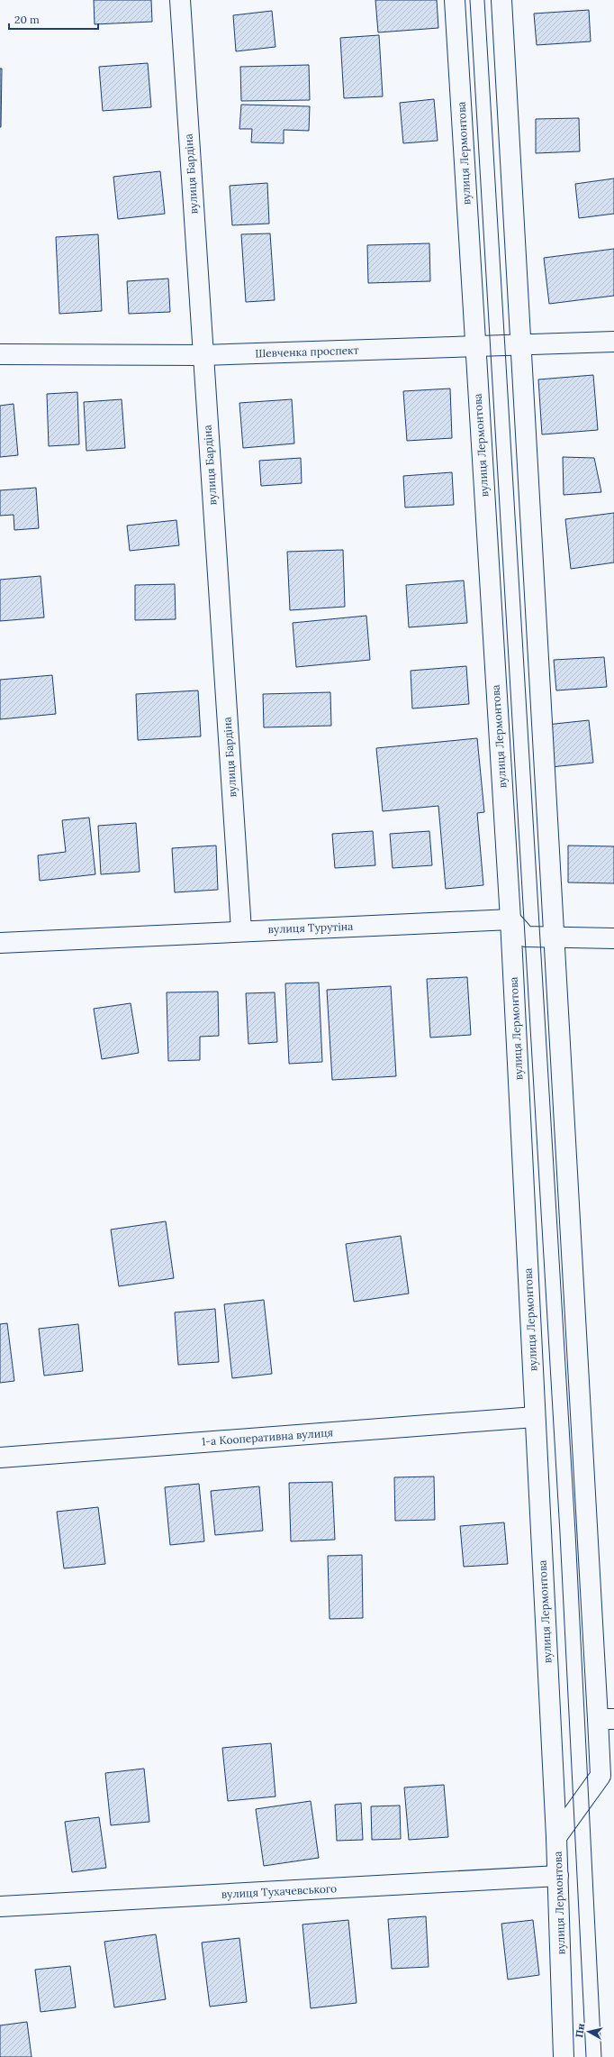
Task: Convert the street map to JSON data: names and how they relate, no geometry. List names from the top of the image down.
{
  "streets": {
    "street": [
      "вулиця Лермонтова",
      "вулиця Бардіна",
      "Шевченка проспект",
      "вулиця Турутіна",
      "1-а Кооперативна вулиця",
      "вулиця Тухачевського"
    ]
  },
  "crossings": [
    ["вулиця Лермонтова", "Шевченка проспект"],
    ["вулиця Лермонтова", "вулиця Турутіна"],
    ["вулиця Лермонтова", "1-а Кооперативна вулиця"],
    ["вулиця Лермонтова", "вулиця Тухачевського"],
    ["вулиця Бардіна", "Шевченка проспект"],
    ["вулиця Бардіна", "вулиця Турутіна"]
  ],
  "scale_bar": "20 m",
  "north": "left"
}
